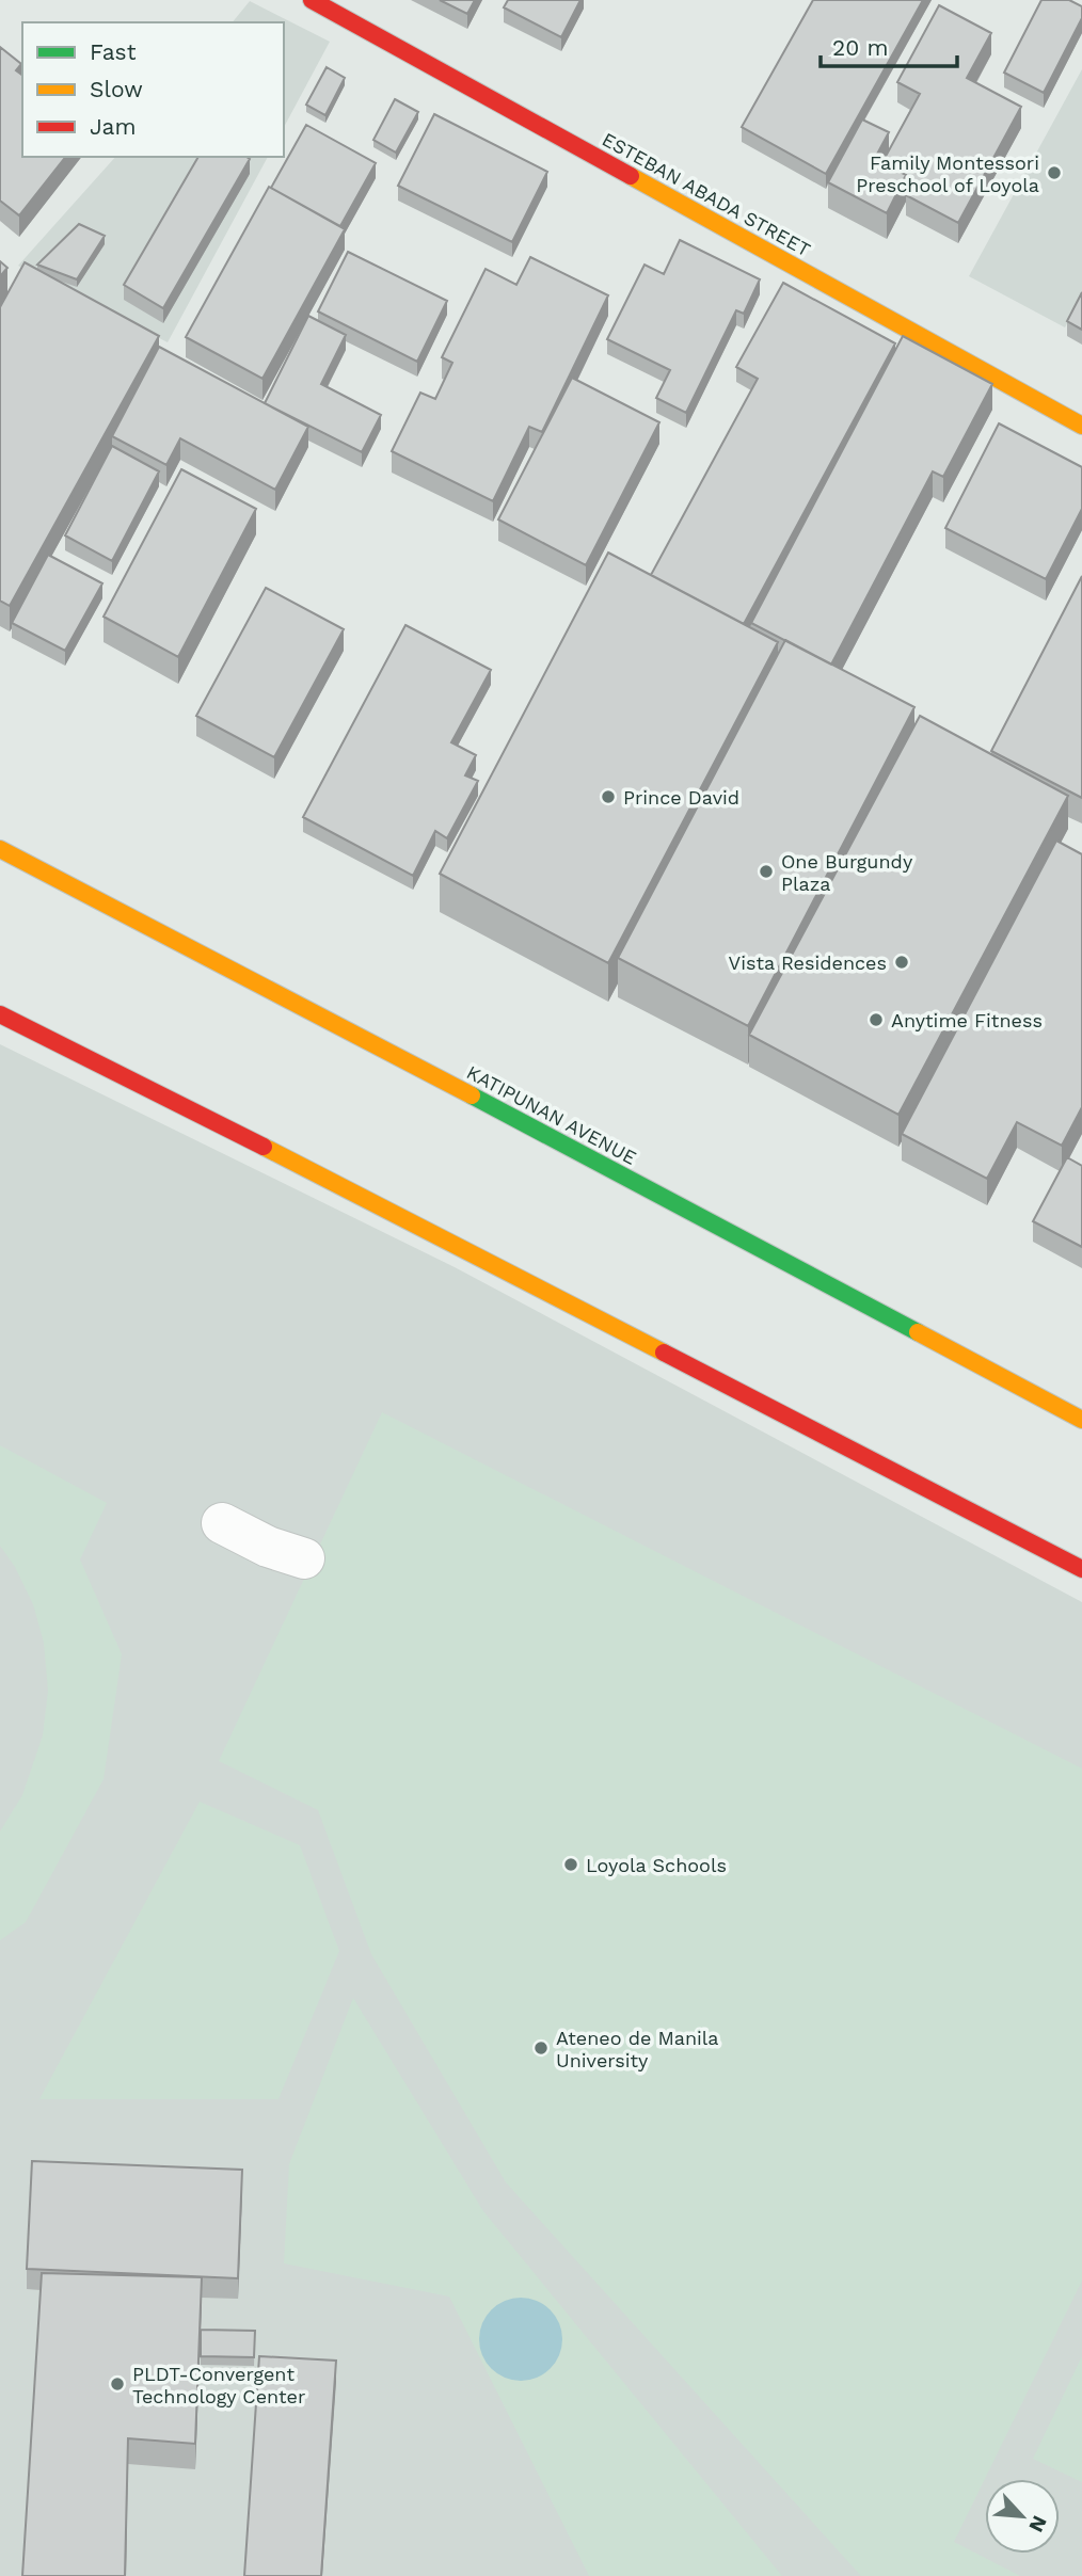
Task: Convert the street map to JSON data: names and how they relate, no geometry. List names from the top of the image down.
{
  "streets": {
    "main road": ["ESTEBAN ABADA STREET", "KATIPUNAN AVENUE"]
  },
  "places": [
    "Family Montessori Preschool of Loyola",
    "Prince David",
    "One Burgundy Plaza",
    "Vista Residences",
    "Anytime Fitness",
    "Loyola Schools",
    "Ateneo de Manila University",
    "PLDT-Convergent Technology Center"
  ],
  "legend": ["Fast", "Slow", "Jam"],
  "scale_bar": "20 m",
  "north": "bottom right"
}
